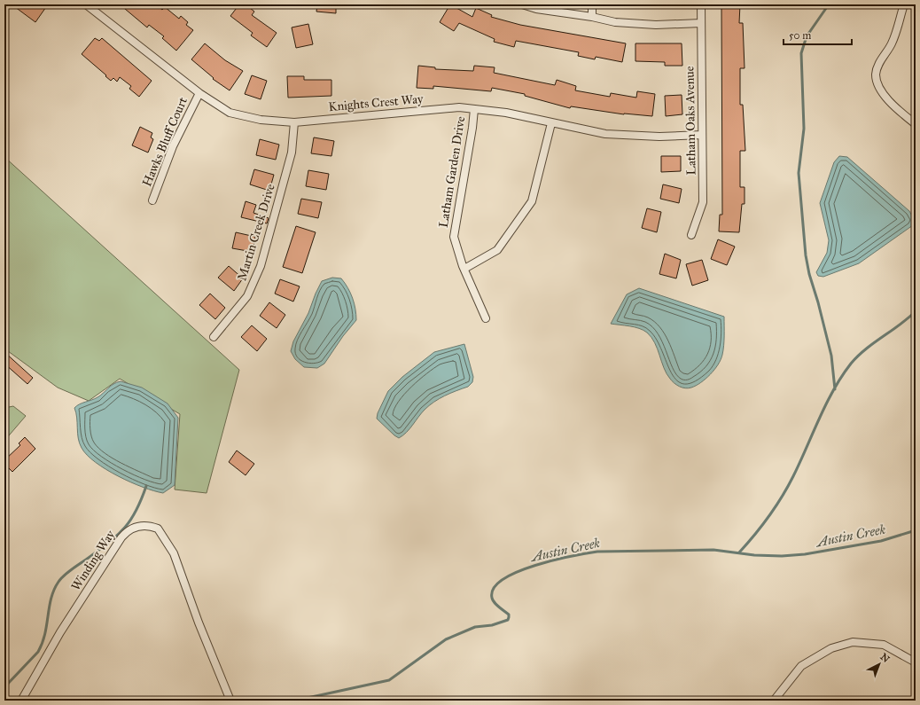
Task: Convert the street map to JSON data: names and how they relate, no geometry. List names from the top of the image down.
{
  "streets": {
    "street": [
      "Knights Crest Way",
      "Latham Oaks Avenue",
      "Hawks Bluff Court",
      "Latham Garden Drive",
      "Martin Creek Drive",
      "Winding Way"
    ]
  },
  "crossings": [
    ["Knights Crest Way", "Latham Oaks Avenue"],
    ["Knights Crest Way", "Hawks Bluff Court"],
    ["Knights Crest Way", "Latham Garden Drive"],
    ["Knights Crest Way", "Martin Creek Drive"]
  ],
  "water": ["Austin Creek"],
  "scale_bar": "50 m",
  "north": "top right"
}
